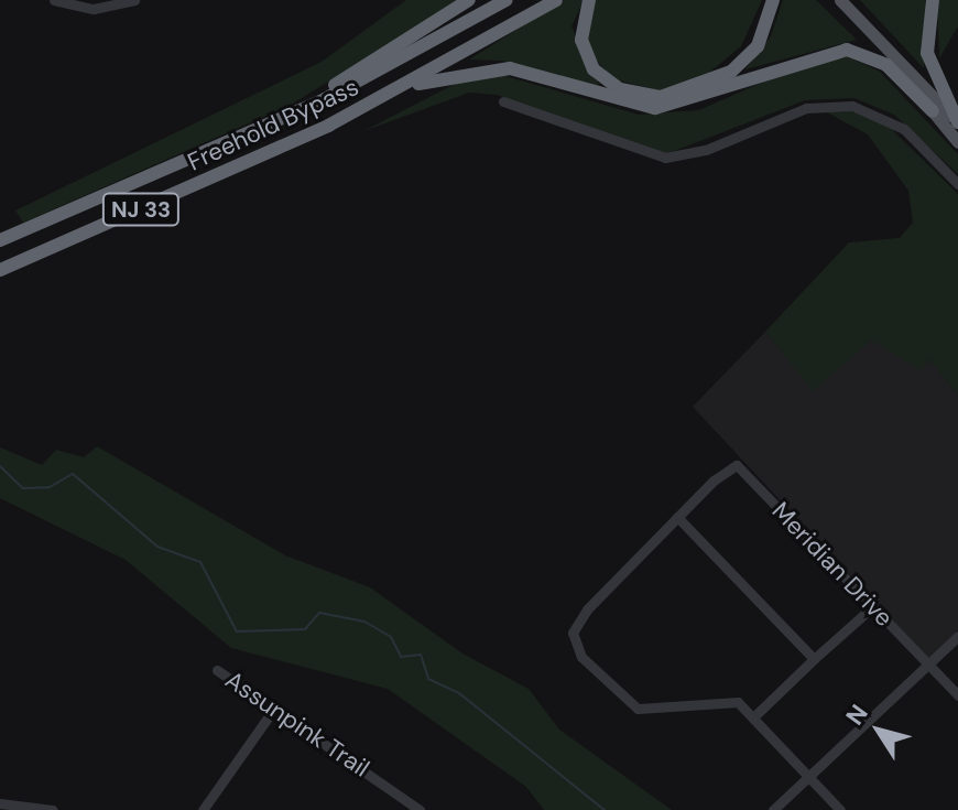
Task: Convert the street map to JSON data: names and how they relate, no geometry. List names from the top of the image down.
{
  "streets": {
    "highway": ["Freehold Bypass", "NJ 33"],
    "street": ["Meridian Drive", "Assunpink Trail"]
  },
  "north": "top left"
}
